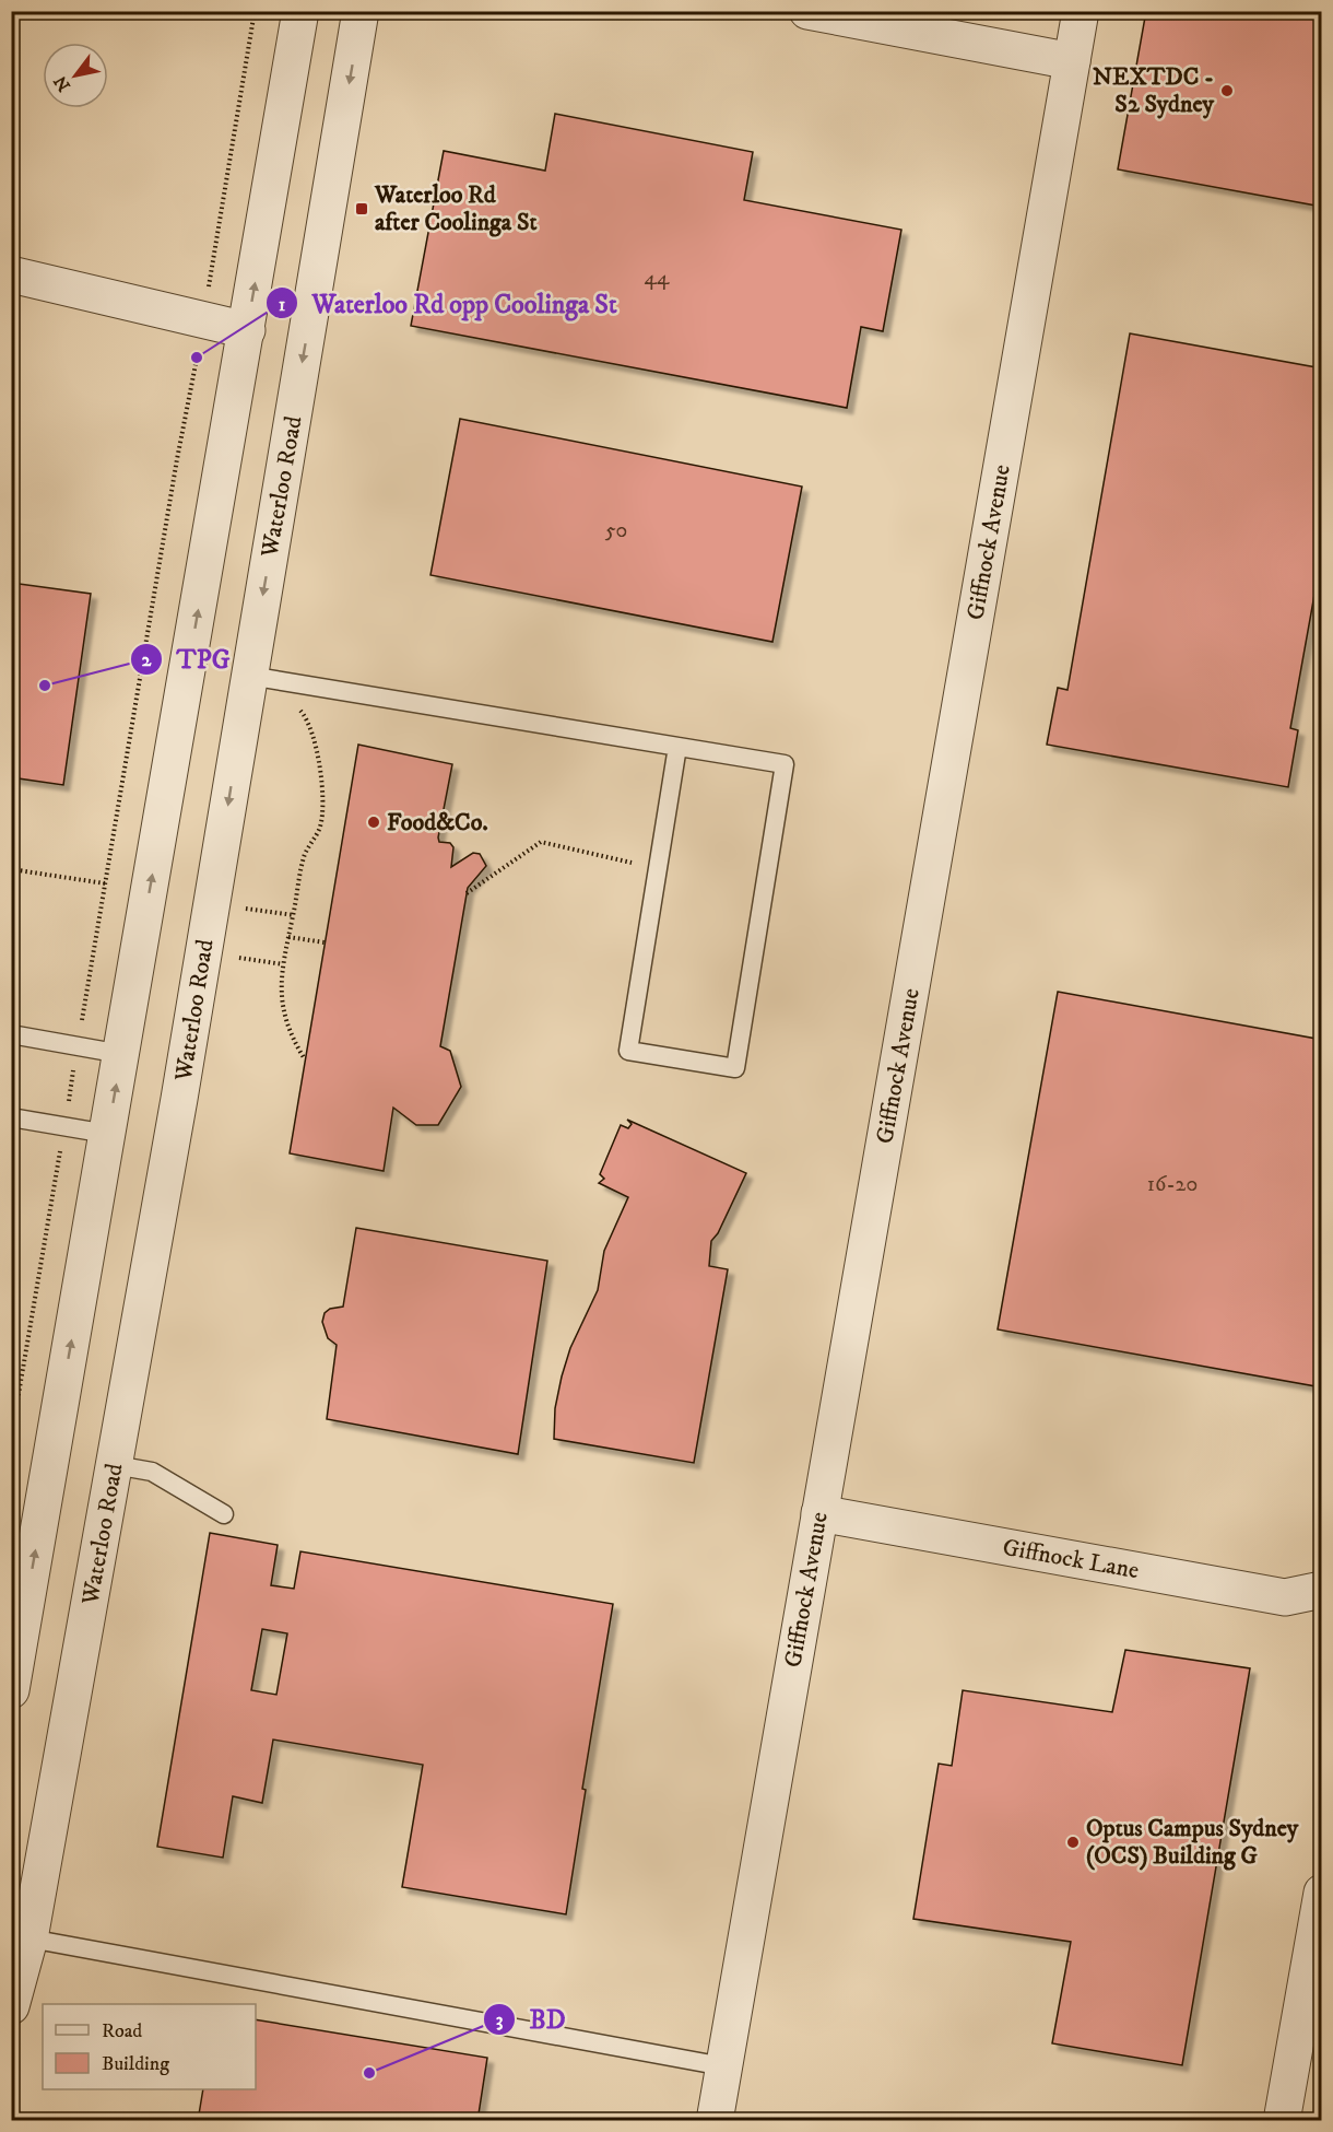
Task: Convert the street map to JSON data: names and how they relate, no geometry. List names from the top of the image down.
{
  "streets": {
    "street": ["Waterloo Road", "Giffnock Avenue", "Giffnock Lane"]
  },
  "crossings": [
    ["Giffnock Avenue", "Giffnock Lane"]
  ],
  "places": {
    "other": [
      "NEXTDC - S2 Sydney",
      "Waterloo Rd opp Coolinga St",
      "TPG",
      "Food&Co.",
      "Optus Campus Sydney (OCS) Building G",
      "BD"
    ],
    "transit": ["Waterloo Rd after Coolinga St"]
  },
  "house_numbers": ["44", "50", "16-20"],
  "legend": ["Road", "Building"],
  "north": "bottom left"
}
